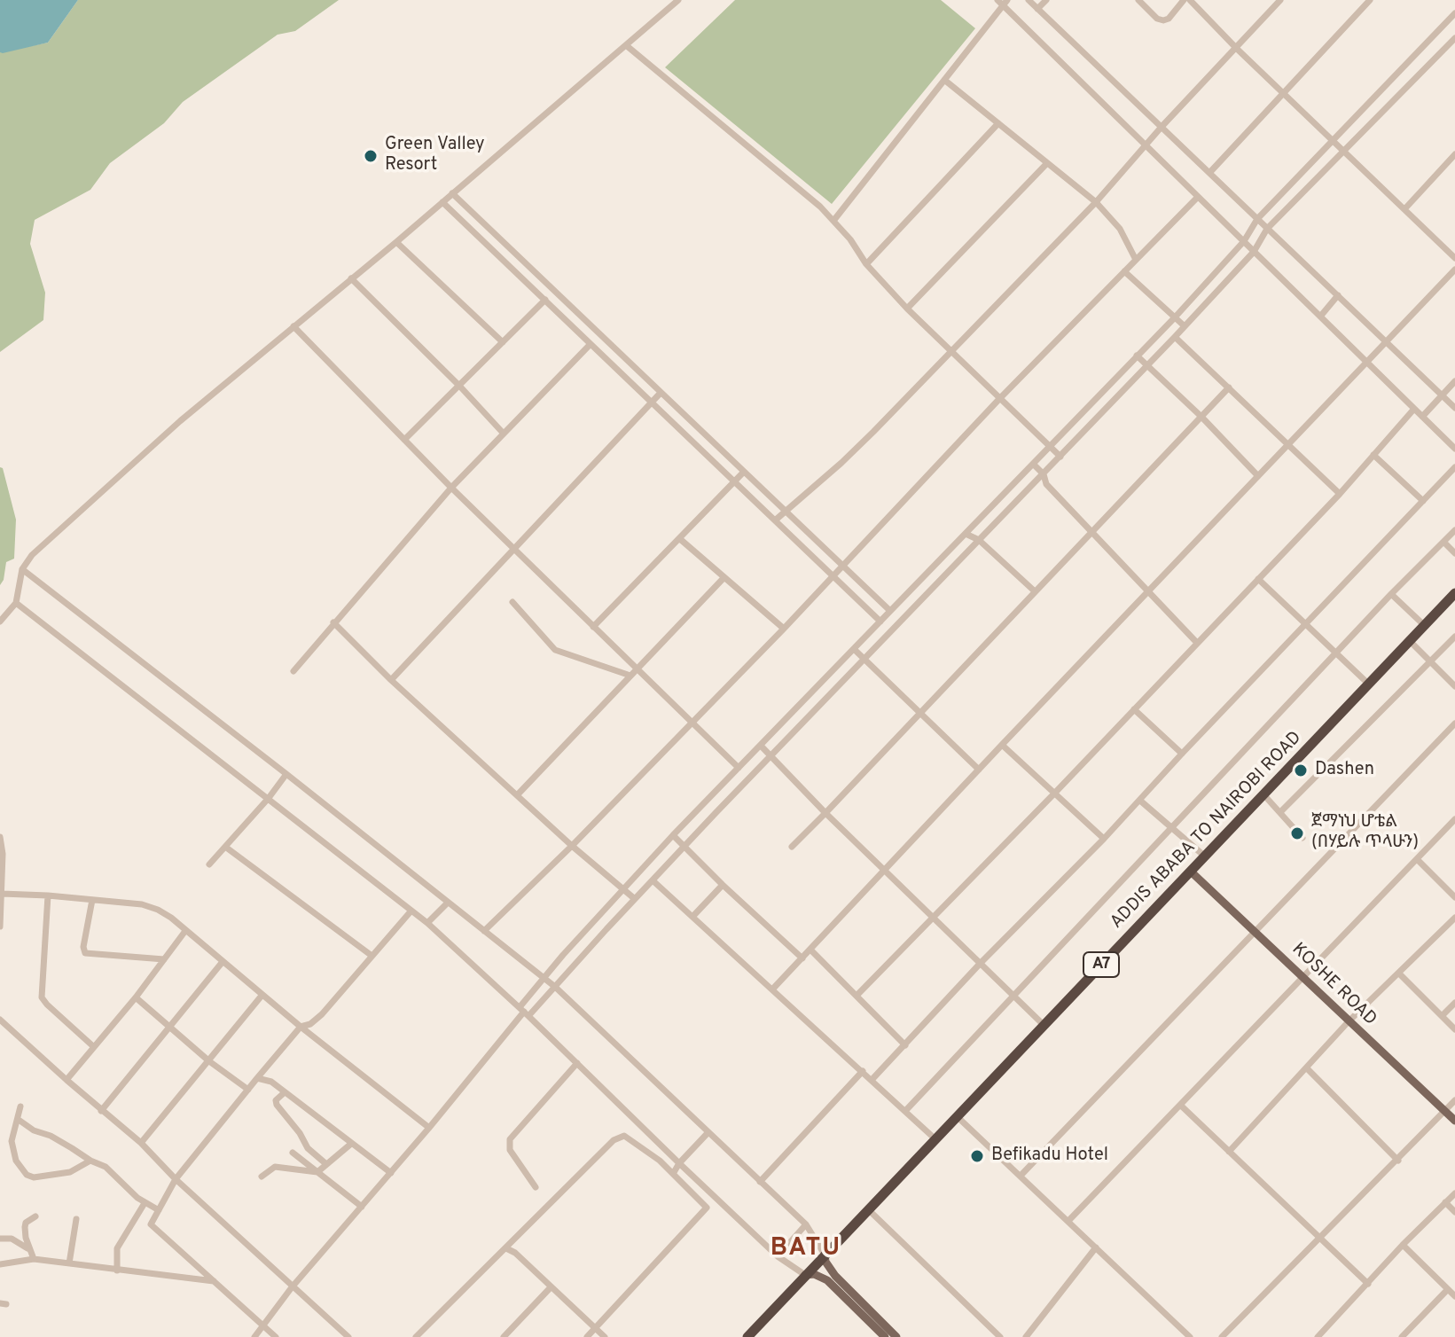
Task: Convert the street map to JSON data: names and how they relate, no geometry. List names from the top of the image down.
{
  "streets": {
    "highway": ["ADDIS ABABA TO NAIROBI ROAD", "A7"],
    "main road": ["KOSHE ROAD"]
  },
  "crossings": [
    ["ADDIS ABABA TO NAIROBI ROAD", "KOSHE ROAD"]
  ],
  "districts": ["BATU"],
  "places": [
    "Green Valley Resort",
    "Dashen",
    "ጀማነህ ሆቴል (በሃይሉ ጥላሁን)",
    "Befikadu Hotel"
  ]
}
